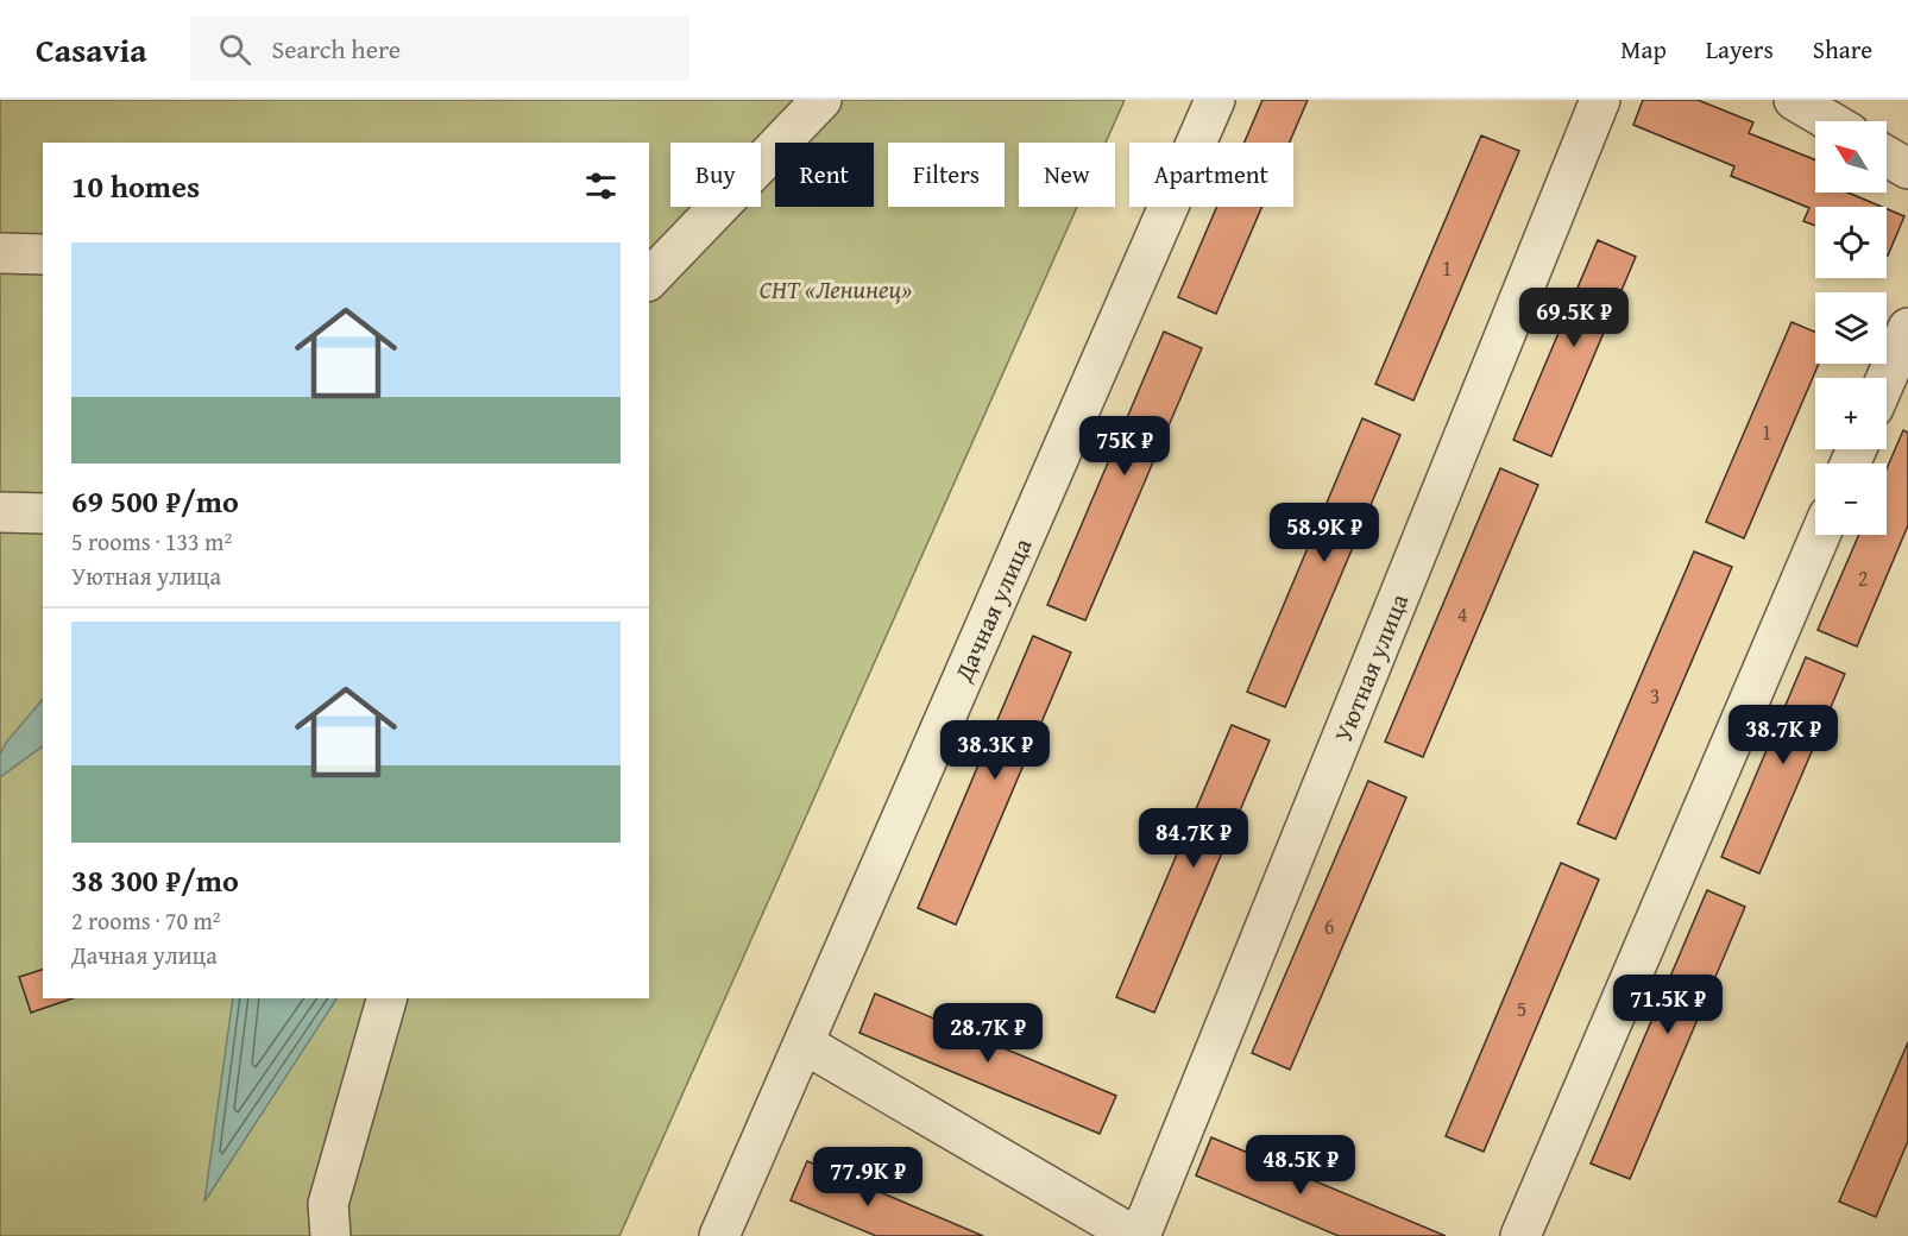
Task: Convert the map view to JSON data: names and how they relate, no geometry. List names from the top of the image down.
{
  "streets": {
    "street": ["Дачная улица", "Уютная улица"]
  },
  "parks": ["СНТ «Ленинец»"],
  "house_numbers": [
    "1",
    "1",
    "2",
    "4",
    "3",
    "6",
    "5"
  ],
  "north": "top left",
  "page": {
    "header": "Casavia",
    "search": "Search here",
    "nav": ["Map", "Layers", "Share"],
    "map_buttons": ["+", "−"],
    "chip": [
      "Buy",
      "Rent",
      "Filters",
      "New",
      "Apartment"
    ],
    "heading": "10 homes",
    "list": [
      {
        "name": "69 500 ₽/mo",
        "note": "5 rooms · 133 m² · Уютная улица"
      },
      {
        "name": "38 300 ₽/mo",
        "note": "2 rooms · 70 m² · Дачная улица"
      }
    ],
    "price": [
      "69.5K ₽",
      "75K ₽",
      "58.9K ₽",
      "38.7K ₽",
      "38.3K ₽",
      "84.7K ₽",
      "71.5K ₽",
      "28.7K ₽",
      "48.5K ₽",
      "77.9K ₽"
    ]
  }
}
